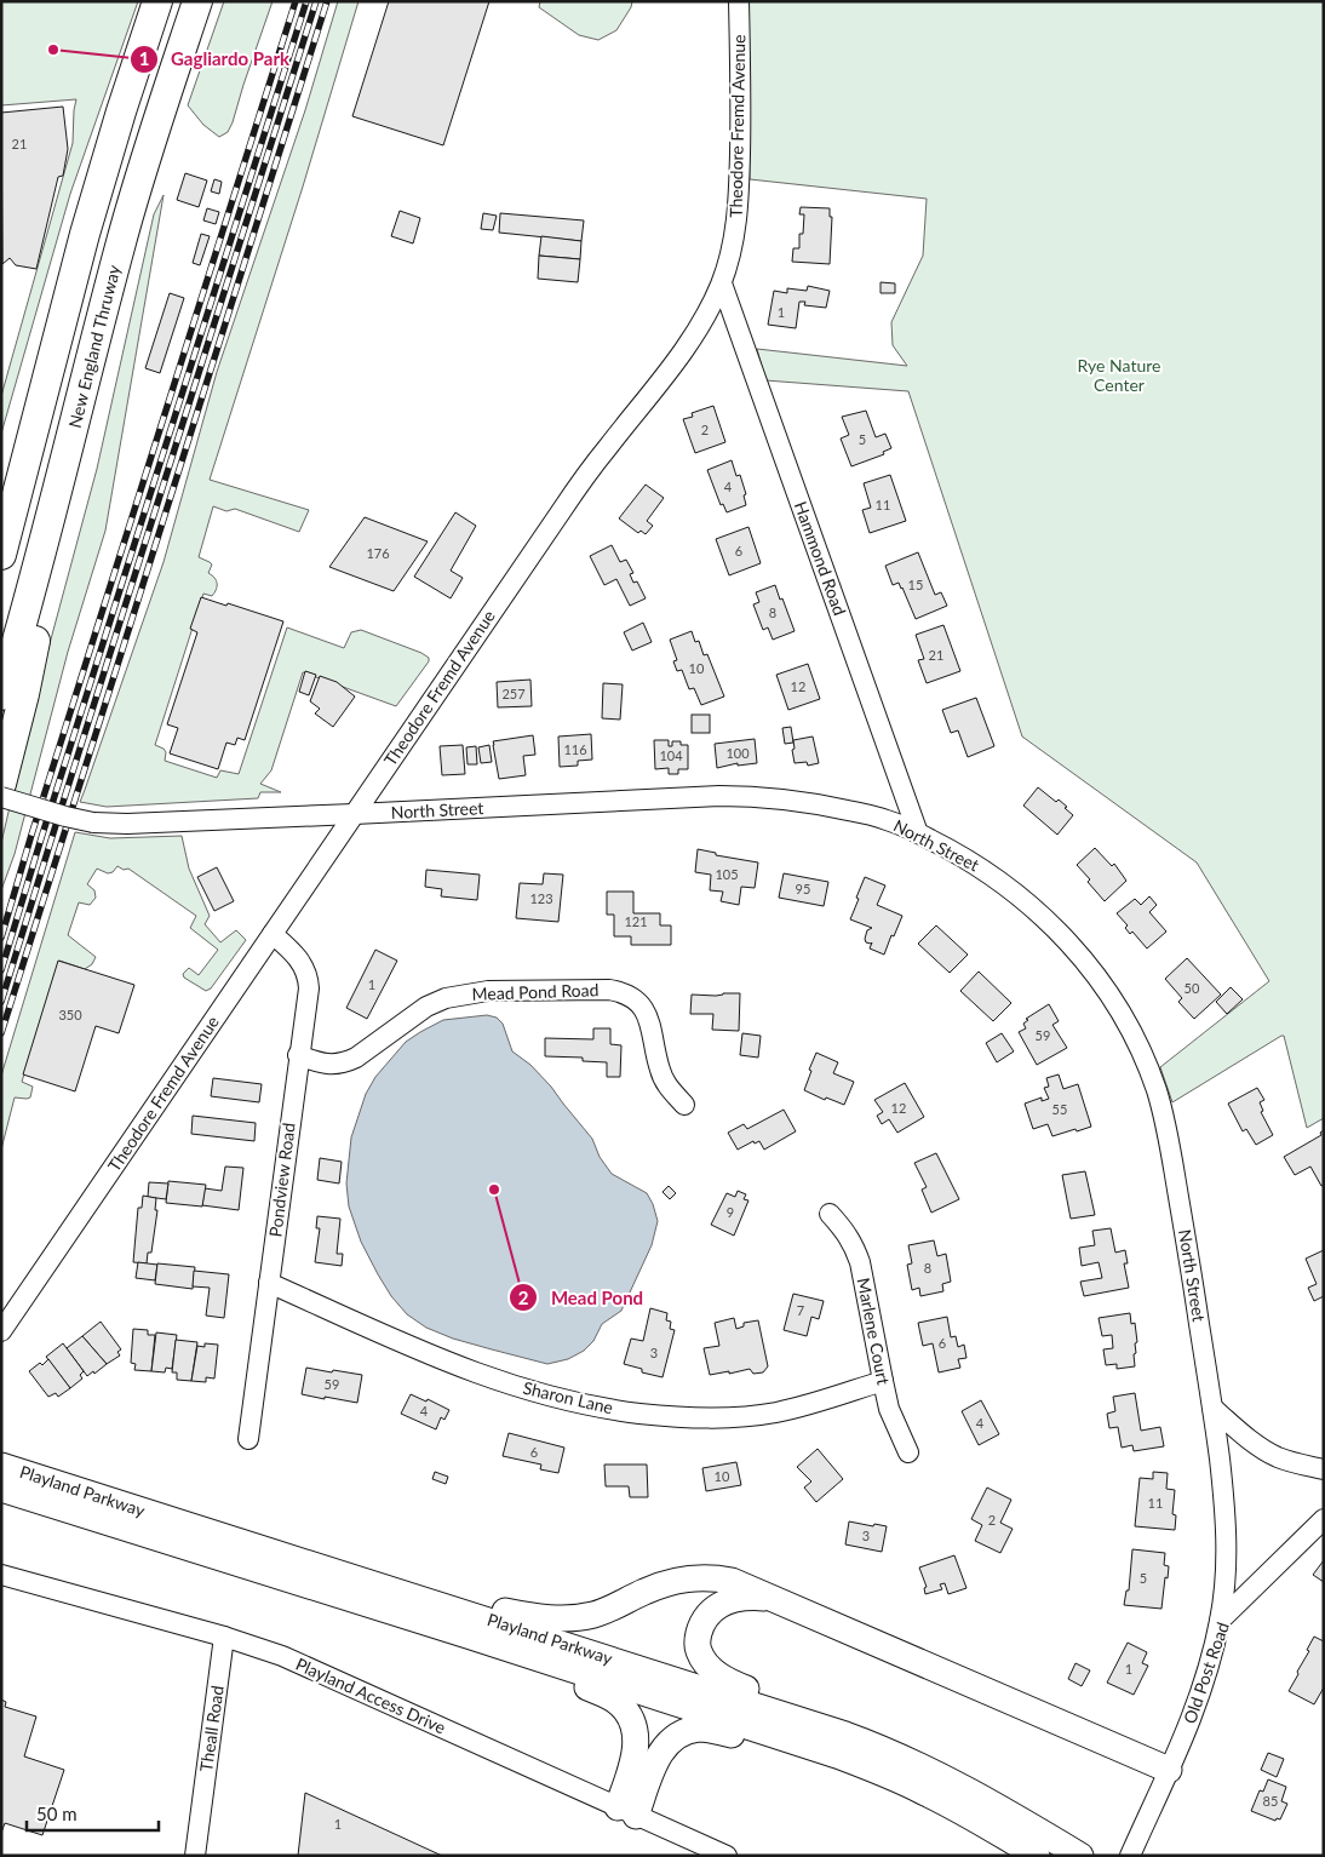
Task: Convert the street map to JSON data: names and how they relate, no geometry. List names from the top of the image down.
{
  "streets": {
    "highway": ["New England Thruway"],
    "main road": ["Playland Parkway"],
    "street": [
      "Theodore Fremd Avenue",
      "Hammond Road",
      "North Street",
      "Mead Pond Road",
      "Pondview Road",
      "Marlene Court",
      "Sharon Lane",
      "Old Post Road",
      "Playland Access Drive",
      "Theall Road"
    ]
  },
  "crossings": [
    ["Theodore Fremd Avenue", "Hammond Road"],
    ["Theodore Fremd Avenue", "North Street"],
    ["Theodore Fremd Avenue", "Pondview Road"],
    ["Hammond Road", "North Street"],
    ["North Street", "Old Post Road"],
    ["Mead Pond Road", "Pondview Road"],
    ["Pondview Road", "Sharon Lane"],
    ["Marlene Court", "Sharon Lane"],
    ["Playland Access Drive", "Theall Road"]
  ],
  "parks": ["Rye Nature Center"],
  "places": ["Gagliardo Park", "Mead Pond"],
  "house_numbers": [
    "21",
    "1",
    "2",
    "5",
    "4",
    "11",
    "6",
    "176",
    "15",
    "8",
    "21",
    "10",
    "12",
    "257",
    "116",
    "100",
    "104",
    "105",
    "95",
    "123",
    "121",
    "1",
    "50",
    "350",
    "59",
    "12",
    "55",
    "9",
    "8",
    "7",
    "6",
    "3",
    "59",
    "4",
    "4",
    "6",
    "10",
    "11",
    "2",
    "3",
    "5",
    "1",
    "85",
    "1"
  ],
  "scale_bar": "50 m"
}
